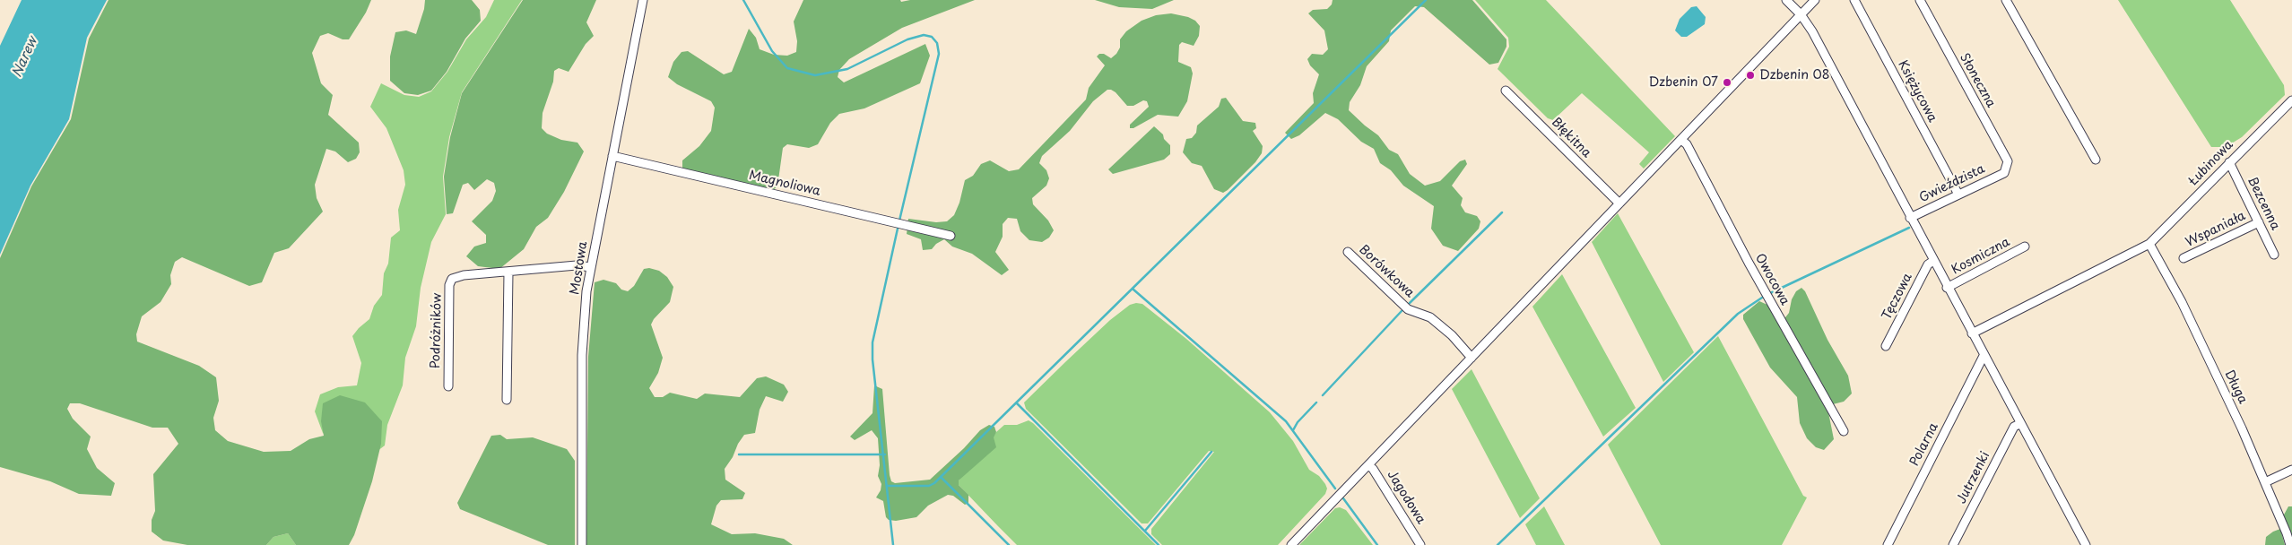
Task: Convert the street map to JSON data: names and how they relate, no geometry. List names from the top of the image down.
{
  "streets": {
    "street": [
      "Słoneczna",
      "Księżycowa",
      "Błękitna",
      "Łubinowa",
      "Magnoliowa",
      "Gwieździsta",
      "Bezcenna",
      "Wspaniała",
      "Kosmiczna",
      "Mostowa",
      "Borówkowa",
      "Owocowa",
      "Tęczowa",
      "Podróżników",
      "Długa",
      "Polarna",
      "Jutrzenki",
      "Jagodowa"
    ]
  },
  "crossings": [
    ["Słoneczna", "Gwieździsta"],
    ["Księżycowa", "Gwieździsta"],
    ["Łubinowa", "Bezcenna"],
    ["Łubinowa", "Długa"],
    ["Magnoliowa", "Mostowa"],
    ["Bezcenna", "Wspaniała"],
    ["Mostowa", "Podróżników"]
  ],
  "water": ["Narew"],
  "places": ["Dzbenin 08", "Dzbenin 07"]
}
